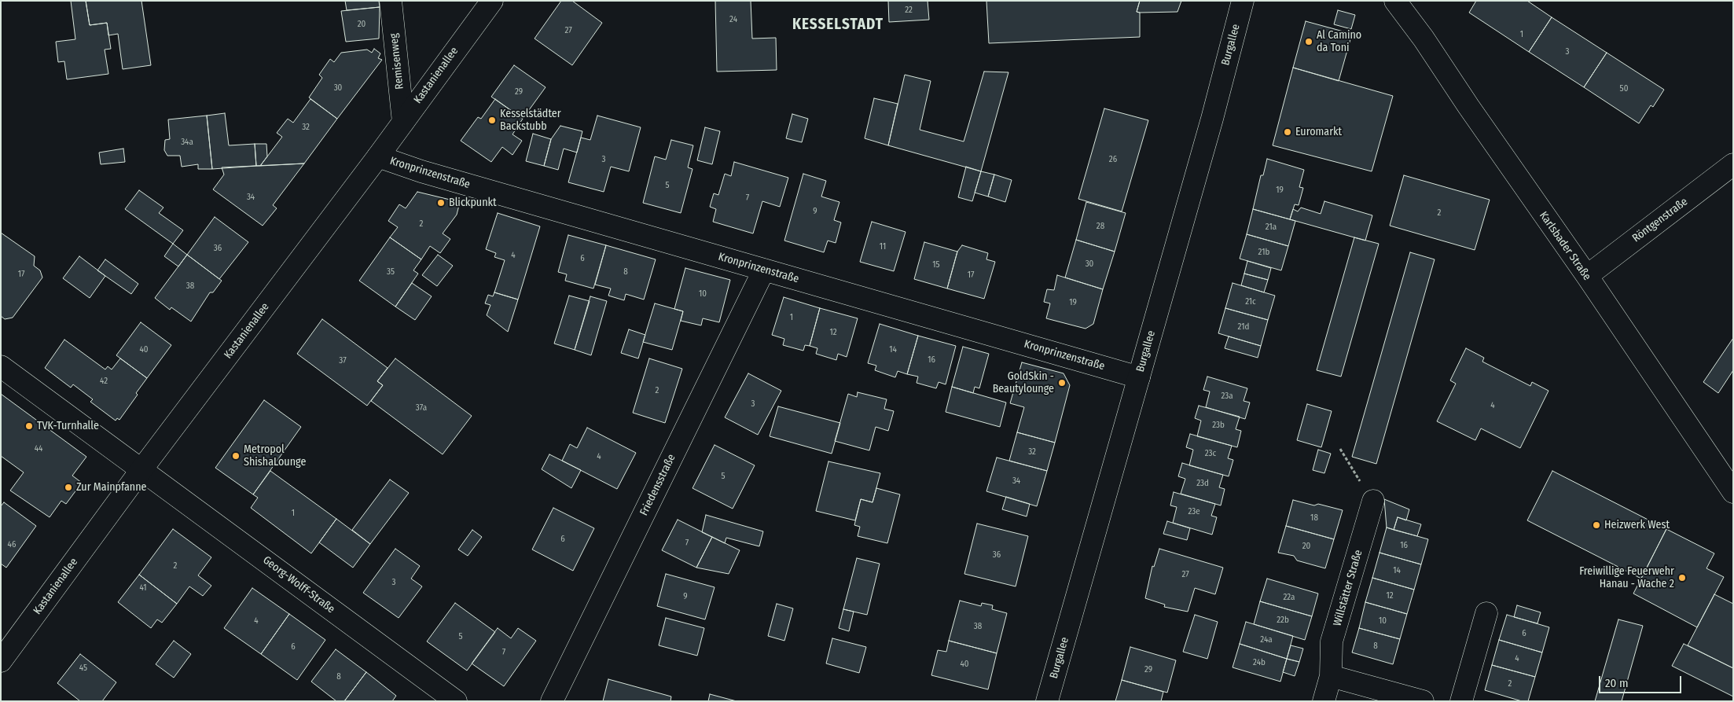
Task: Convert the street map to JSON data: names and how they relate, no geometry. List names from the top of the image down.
{
  "streets": {
    "street": [
      "Burgallee",
      "Remisenweg",
      "Kastanienallee",
      "Kronprinzenstraße",
      "Röntgenstraße",
      "Karlsbader Straße",
      "Friedensstraße",
      "Georg-Wolff-Straße",
      "Willstätter Straße"
    ]
  },
  "crossings": [
    ["Burgallee", "Kronprinzenstraße"],
    ["Remisenweg", "Kastanienallee"],
    ["Kastanienallee", "Kronprinzenstraße"],
    ["Kastanienallee", "Georg-Wolff-Straße"],
    ["Kronprinzenstraße", "Friedensstraße"],
    ["Röntgenstraße", "Karlsbader Straße"]
  ],
  "districts": ["KESSELSTADT"],
  "places": [
    "Al Camino da Toni",
    "Kesselstädter Backstubb",
    "Euromarkt",
    "Blickpunkt",
    "GoldSkin - Beautylounge",
    "TVK-Turnhalle",
    "Metropol ShishaLounge",
    "Zur Mainpfanne",
    "Heizwerk West",
    "Freiwillige Feuerwehr Hanau - Wache 2"
  ],
  "house_numbers": [
    "22",
    "24",
    "20",
    "27",
    "1",
    "3",
    "30",
    "50",
    "29",
    "32",
    "34a",
    "3",
    "26",
    "5",
    "19",
    "34",
    "7",
    "9",
    "2",
    "2",
    "28",
    "21a",
    "11",
    "36",
    "21b",
    "4",
    "6",
    "30",
    "15",
    "35",
    "8",
    "17",
    "17",
    "38",
    "10",
    "21c",
    "19",
    "1",
    "21d",
    "12",
    "40",
    "14",
    "16",
    "37",
    "42",
    "2",
    "23a",
    "3",
    "4",
    "37a",
    "23b",
    "44",
    "32",
    "23c",
    "4",
    "5",
    "34",
    "23d",
    "23e",
    "1",
    "18",
    "6",
    "7",
    "46",
    "16",
    "20",
    "36",
    "2",
    "14",
    "27",
    "3",
    "41",
    "12",
    "9",
    "22a",
    "22b",
    "4",
    "10",
    "38",
    "6",
    "5",
    "24a",
    "8",
    "6",
    "7",
    "4",
    "24b",
    "40",
    "45",
    "29",
    "8",
    "2"
  ],
  "scale_bar": "20 m"
}
